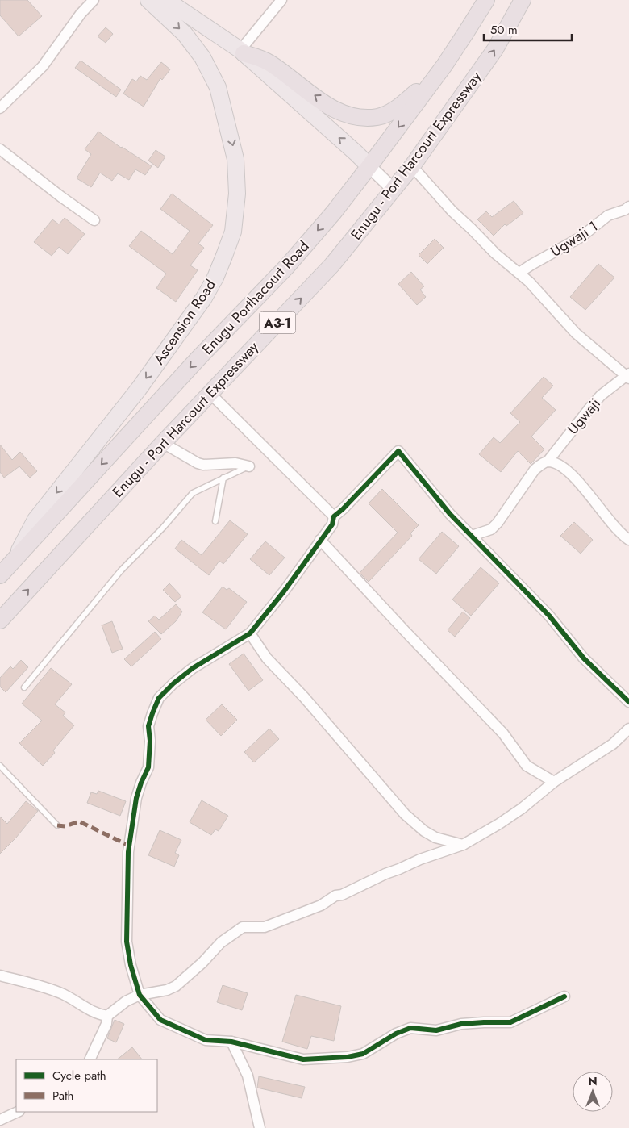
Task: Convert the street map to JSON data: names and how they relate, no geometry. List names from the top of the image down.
{
  "streets": {
    "highway": ["Enugu - Port Harcourt Expressway", "Enugu Porthacourt Road", "A3-1"],
    "main road": ["Ascension Road"],
    "street": ["Ugwaji 1", "Ugwaji"]
  },
  "crossings": [
    ["Enugu Porthacourt Road", "Ascension Road"]
  ],
  "one_way": ["Enugu - Port Harcourt Expressway", "Enugu Porthacourt Road", "Ascension Road"],
  "legend": ["Cycle path", "Path"],
  "scale_bar": "50 m",
  "north": "top"
}
